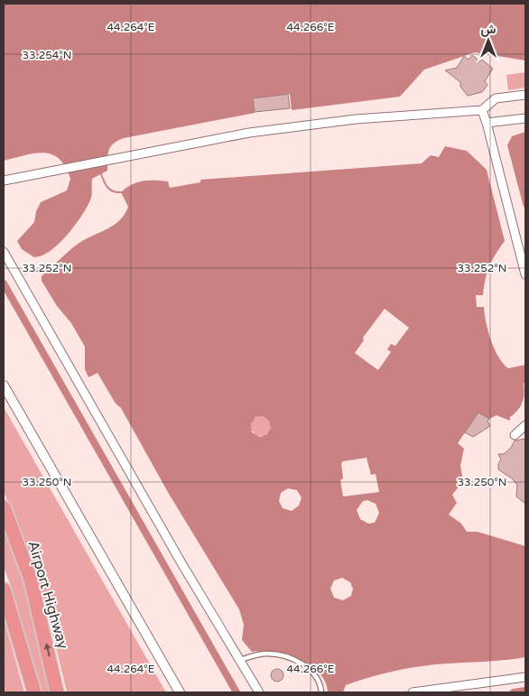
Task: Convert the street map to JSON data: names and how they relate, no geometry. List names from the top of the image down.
{
  "streets": {
    "highway": ["Airport Highway"]
  },
  "north": "top",
  "coordinates": [
    "44.264°E",
    "44.266°E",
    "33.254°N",
    "33.252°N",
    "33.250°N"
  ]
}
